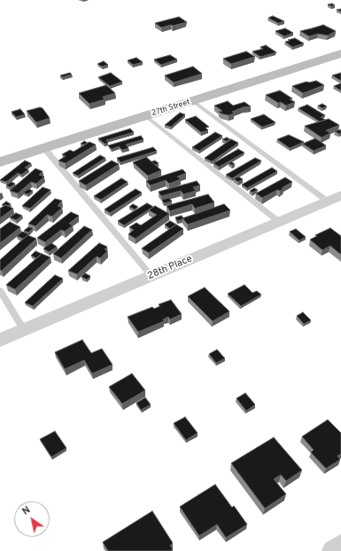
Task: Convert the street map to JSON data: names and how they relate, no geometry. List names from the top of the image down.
{
  "streets": {
    "street": ["27th Street", "28th Place"]
  },
  "north": "top left"
}
